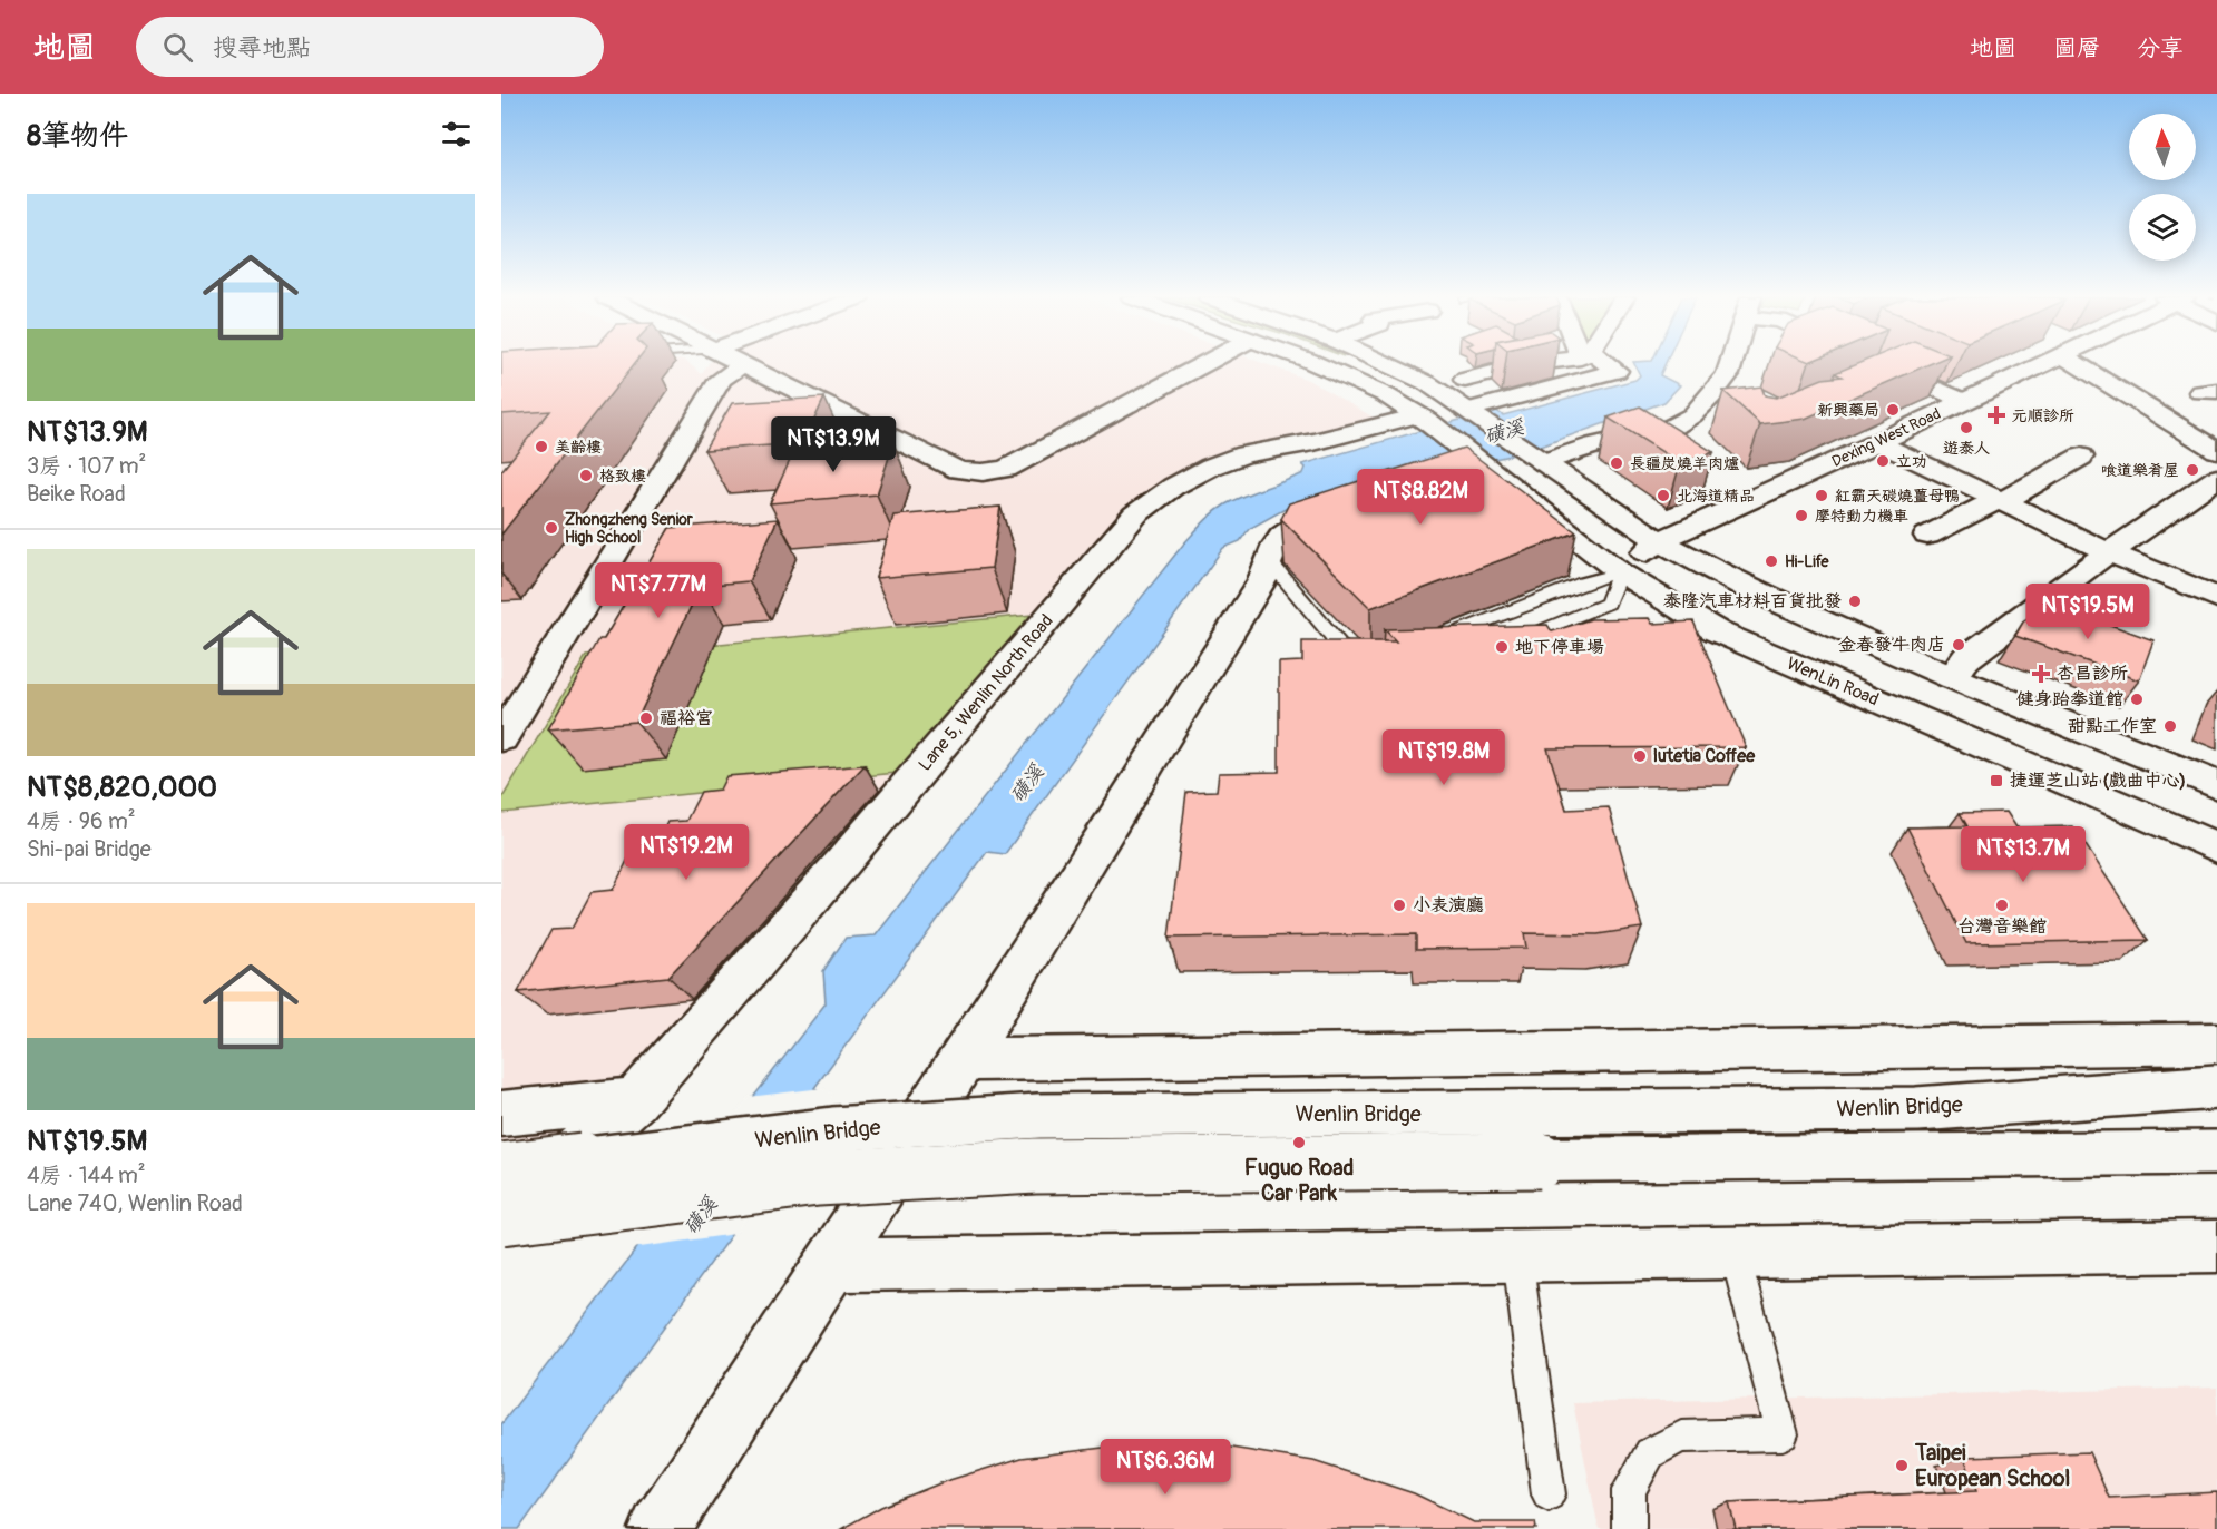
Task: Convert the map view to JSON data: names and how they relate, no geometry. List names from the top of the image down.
{
  "streets": {
    "street": [
      "Dexing West Road",
      "WenLin Road",
      "Lane 5, Wenlin North Road",
      "Wenlin Bridge"
    ]
  },
  "crossings": [
    ["Dexing West Road", "WenLin Road"],
    ["WenLin Road", "Lane 5, Wenlin North Road"]
  ],
  "water": ["磺溪"],
  "places": {
    "other": [
      "新興藥局",
      "遊泰人",
      "美齡樓",
      "立功",
      "長疆炭燒羊肉爐",
      "喰道樂肴屋",
      "格致樓",
      "北海道精品",
      "紅霸天碳燒薑母鴨",
      "摩特動力機車",
      "Zhongzheng Senior High School",
      "Hi-Life",
      "泰隆汽車材料百貨批發",
      "金春發牛肉店",
      "地下停車場",
      "健身跆拳道館",
      "福裕宮",
      "甜點工作室",
      "lutetia Coffee",
      "小表演廳",
      "台灣音樂館",
      "Fuguo Road Car Park",
      "Taipei European School"
    ],
    "health": ["元順診所", "杏昌診所"],
    "transit": ["捷運芝山站 (戲曲中心)"]
  },
  "north": "top",
  "page": {
    "header": "地圖",
    "search": "搜尋地點",
    "nav": ["地圖", "圖層", "分享"],
    "heading": "8筆物件",
    "list": [
      {
        "name": "NT$13.9M",
        "note": "3房 · 107 m² · Beike Road"
      },
      {
        "name": "NT$8,820,000",
        "note": "4房 · 96 m² · Shi-pai Bridge"
      },
      {
        "name": "NT$19.5M",
        "note": "4房 · 144 m² · Lane 740, Wenlin Road"
      }
    ],
    "price": [
      "NT$13.9M",
      "NT$8.82M",
      "NT$7.77M",
      "NT$19.5M",
      "NT$19.8M",
      "NT$19.2M",
      "NT$13.7M",
      "NT$6.36M"
    ]
  }
}
